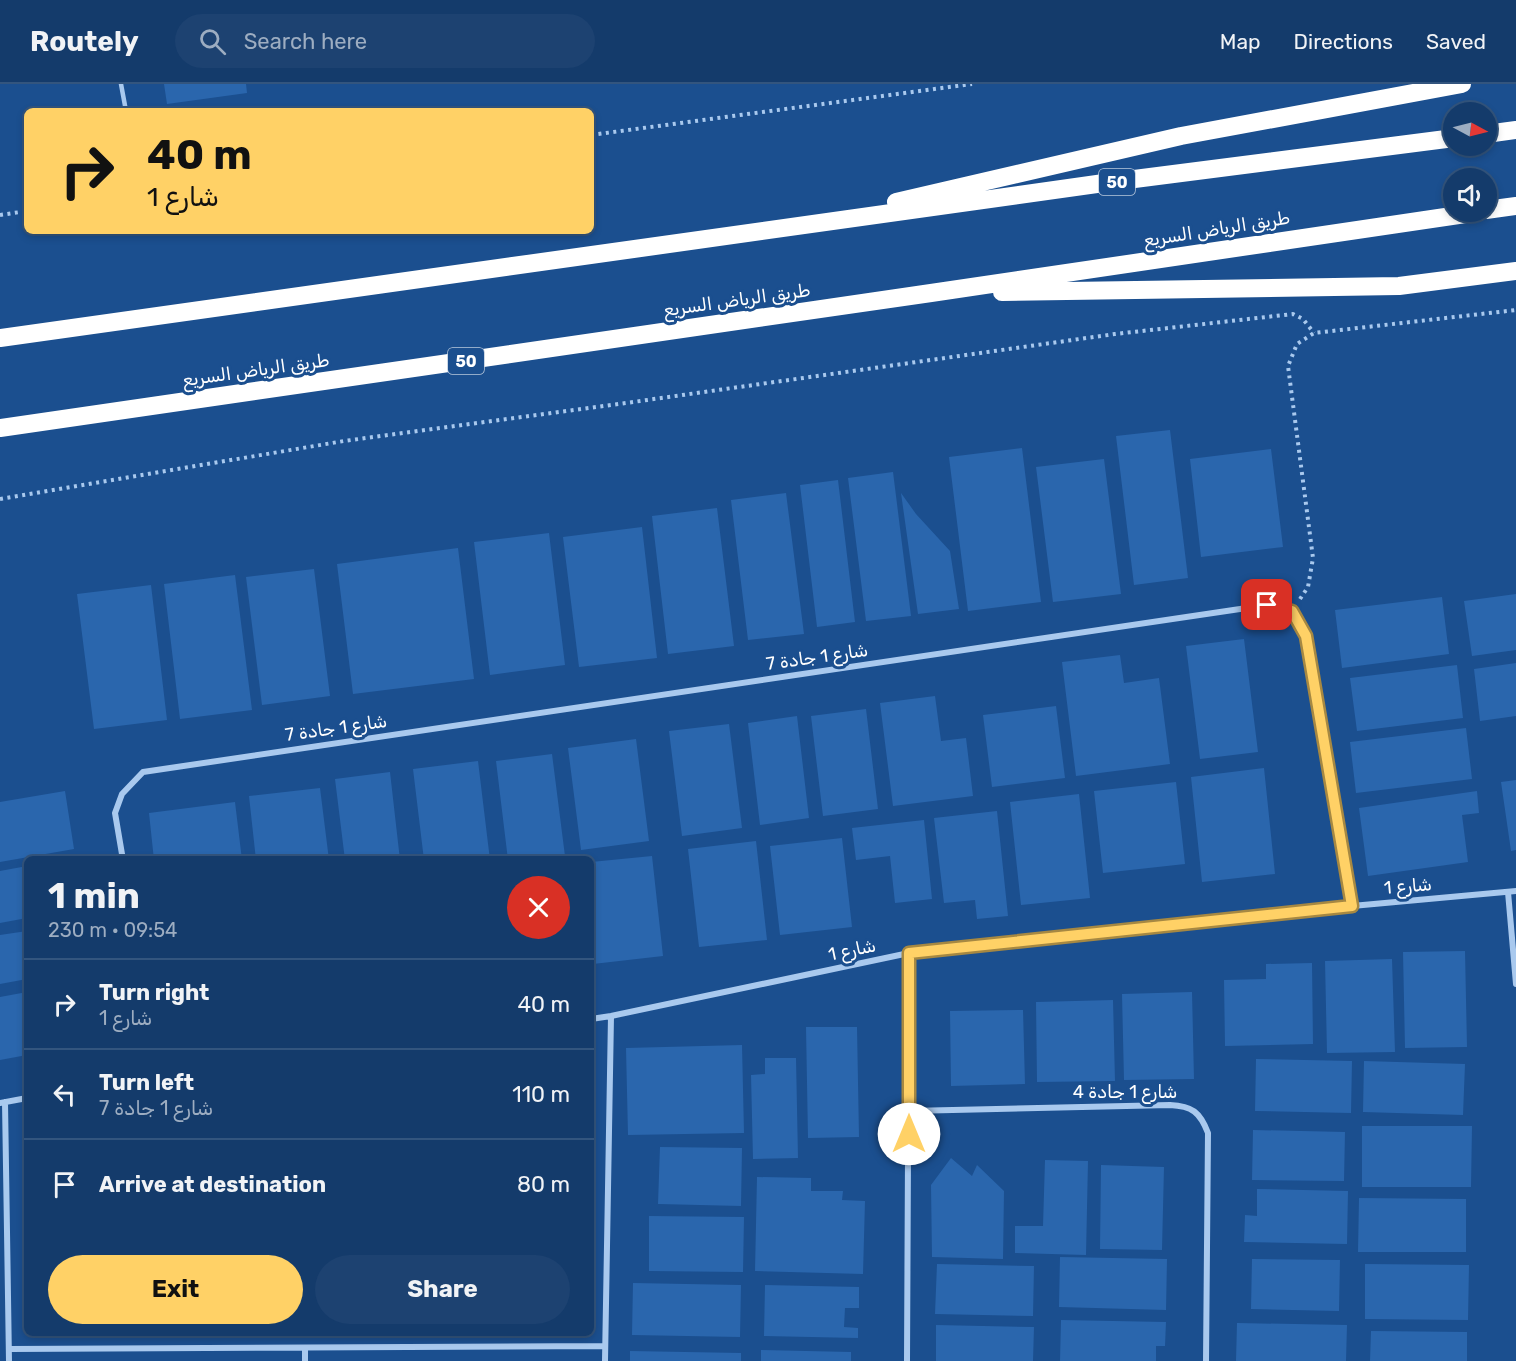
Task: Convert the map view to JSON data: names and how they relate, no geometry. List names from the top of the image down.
{
  "streets": {
    "highway": ["50", "طريق الرياض السريع"],
    "street": ["شارع 1 جادة 7", "شارع 1", "شارع 1 جادة 4"]
  },
  "north": "right",
  "page": {
    "header": "Routely",
    "search": "Search here",
    "nav": ["Map", "Directions", "Saved"],
    "turn": ["40 m", "شارع 1"],
    "heading": ["1 min", "230 m · 09:54"],
    "list": [
      {
        "name": "Turn right",
        "note": "شارع 1",
        "value": "40 m"
      },
      {
        "name": "Turn left",
        "note": "شارع 1 جادة 7",
        "value": "110 m"
      },
      {
        "name": "Arrive at destination",
        "value": "80 m"
      }
    ],
    "buttons": ["Exit", "Share"]
  }
}
